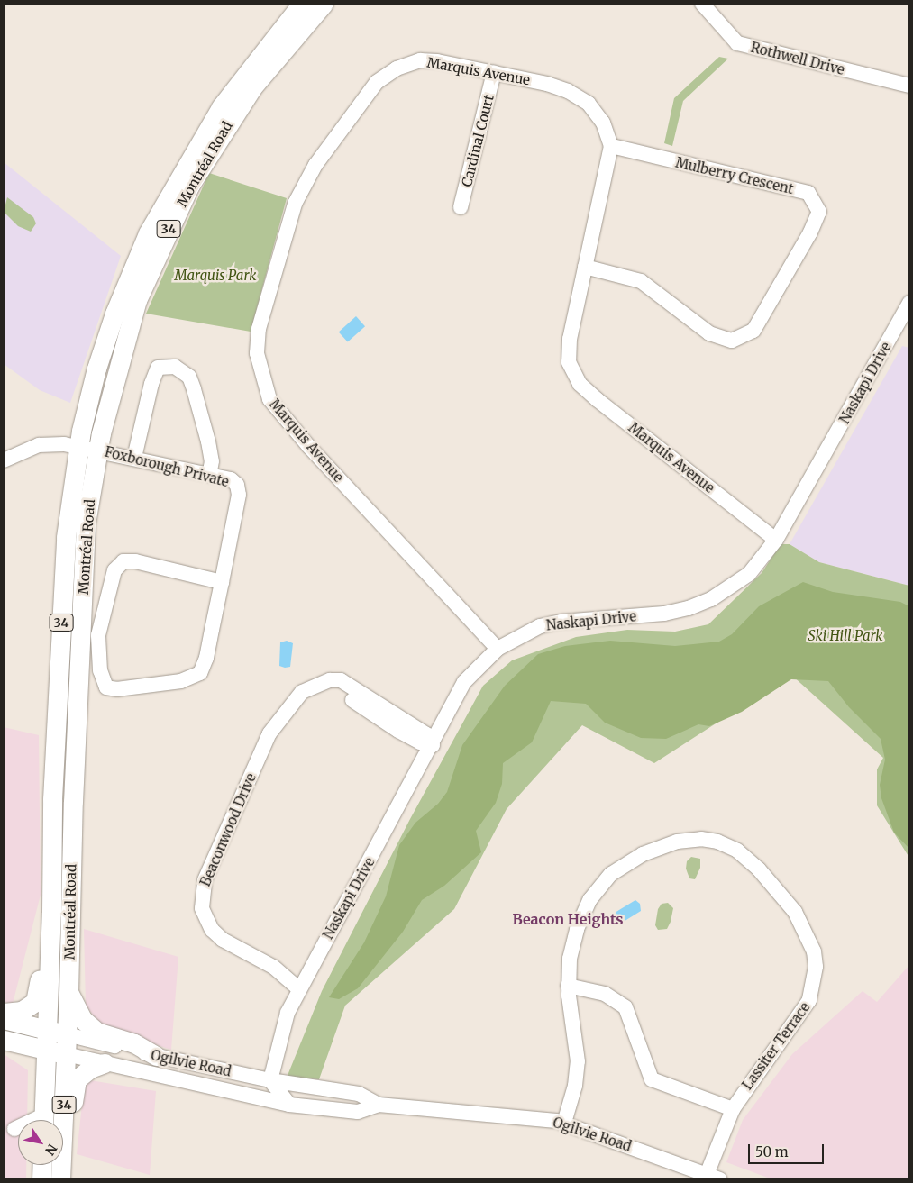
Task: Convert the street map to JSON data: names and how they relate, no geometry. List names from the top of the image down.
{
  "streets": {
    "main road": ["Montréal Road", "34", "Ogilvie Road"],
    "street": [
      "Rothwell Drive",
      "Marquis Avenue",
      "Cardinal Court",
      "Mulberry Crescent",
      "Naskapi Drive",
      "Foxborough Private",
      "Beaconwood Drive",
      "Lassiter Terrace"
    ]
  },
  "crossings": [
    ["Marquis Avenue", "Cardinal Court"],
    ["Marquis Avenue", "Mulberry Crescent"],
    ["Marquis Avenue", "Naskapi Drive"],
    ["Montréal Road", "Foxborough Private"],
    ["Montréal Road", "Ogilvie Road"],
    ["Naskapi Drive", "Beaconwood Drive"],
    ["Naskapi Drive", "Ogilvie Road"],
    ["Lassiter Terrace", "Ogilvie Road"]
  ],
  "districts": ["Beacon Heights"],
  "parks": ["Marquis Park", "Ski Hill Park"],
  "scale_bar": "50 m",
  "north": "bottom right"
}
